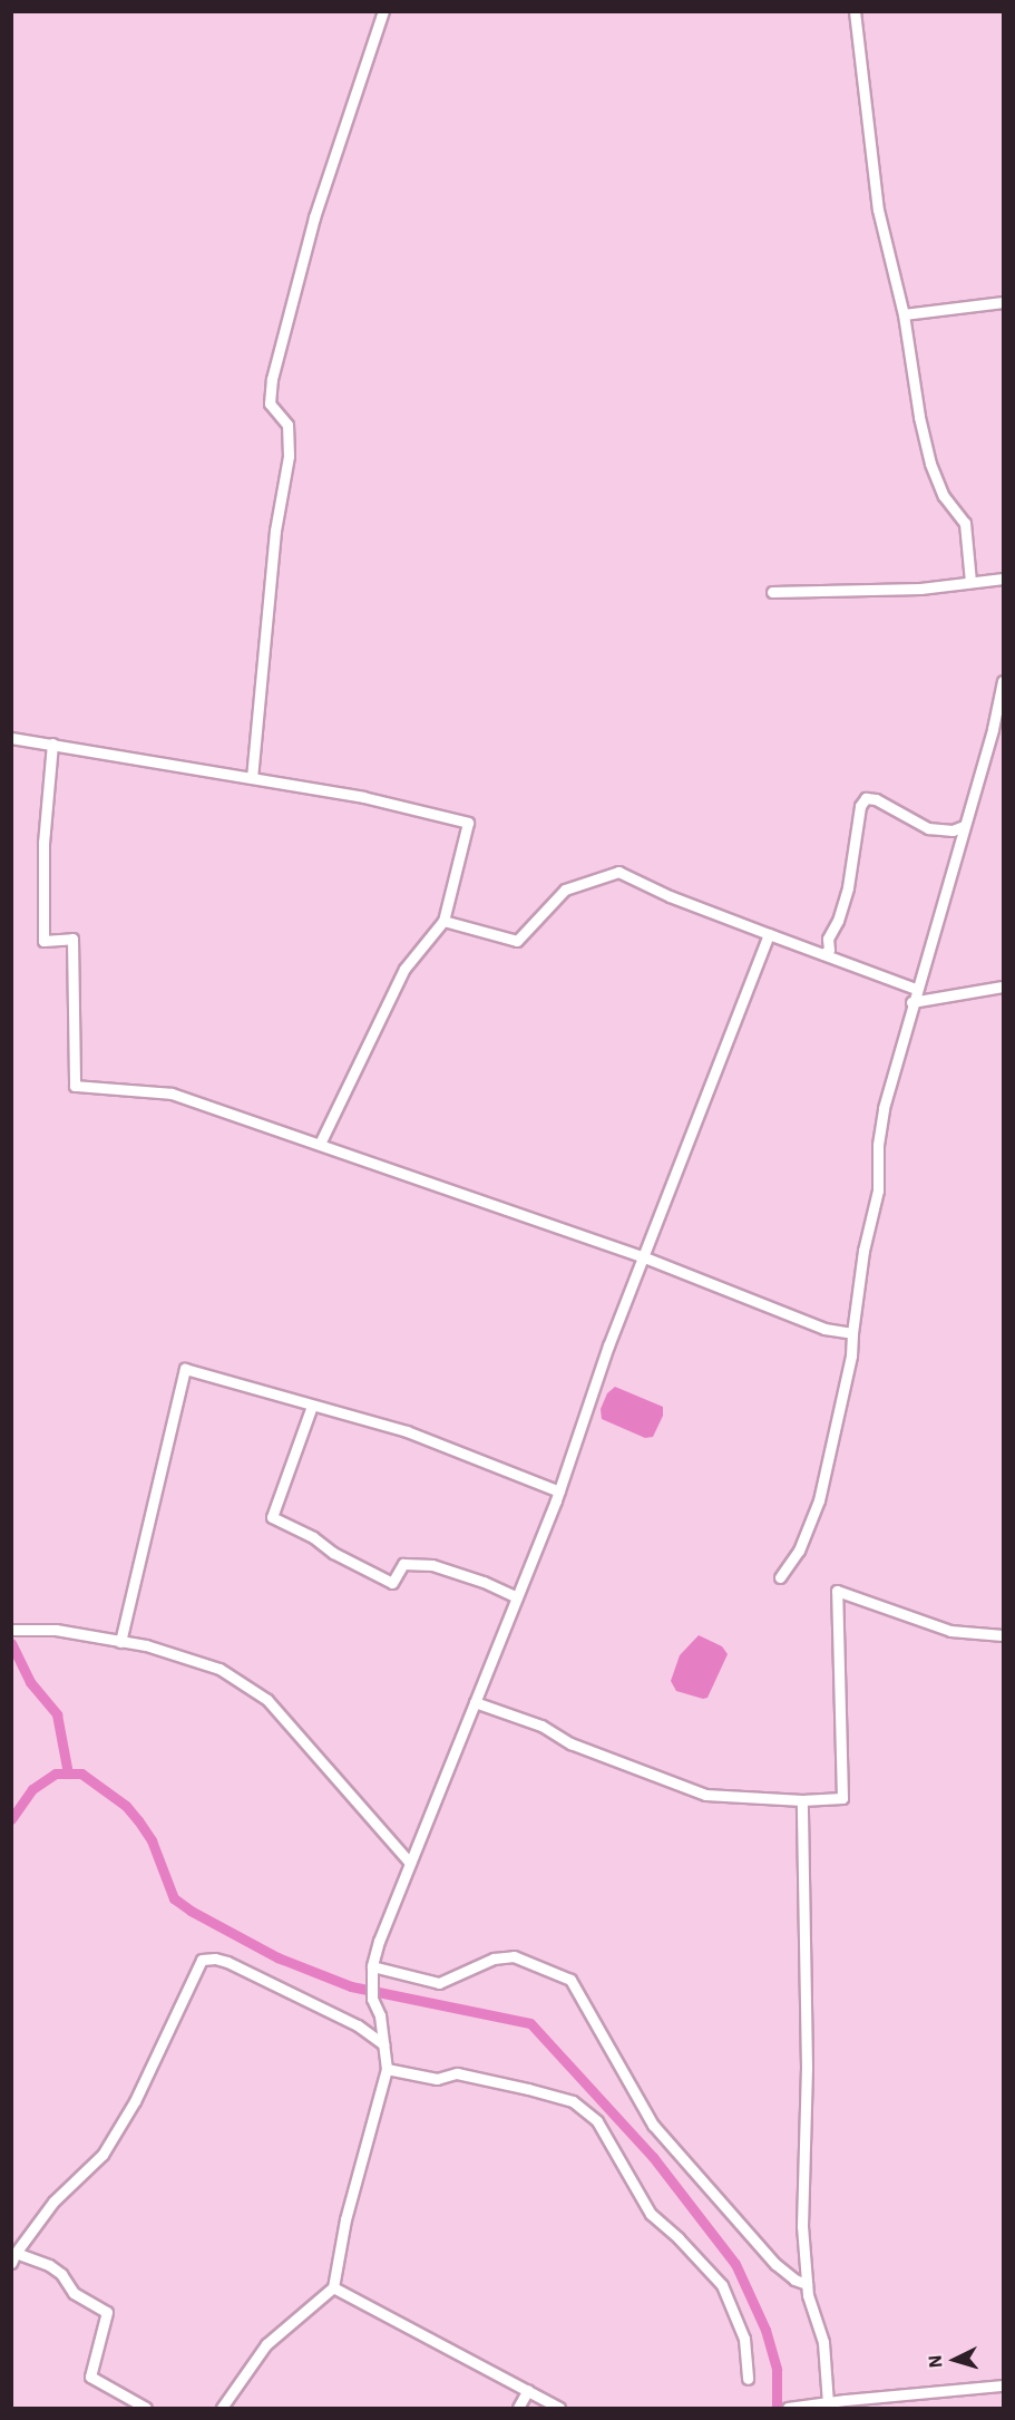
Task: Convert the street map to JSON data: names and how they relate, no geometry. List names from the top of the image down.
{
  "north": "left"
}
